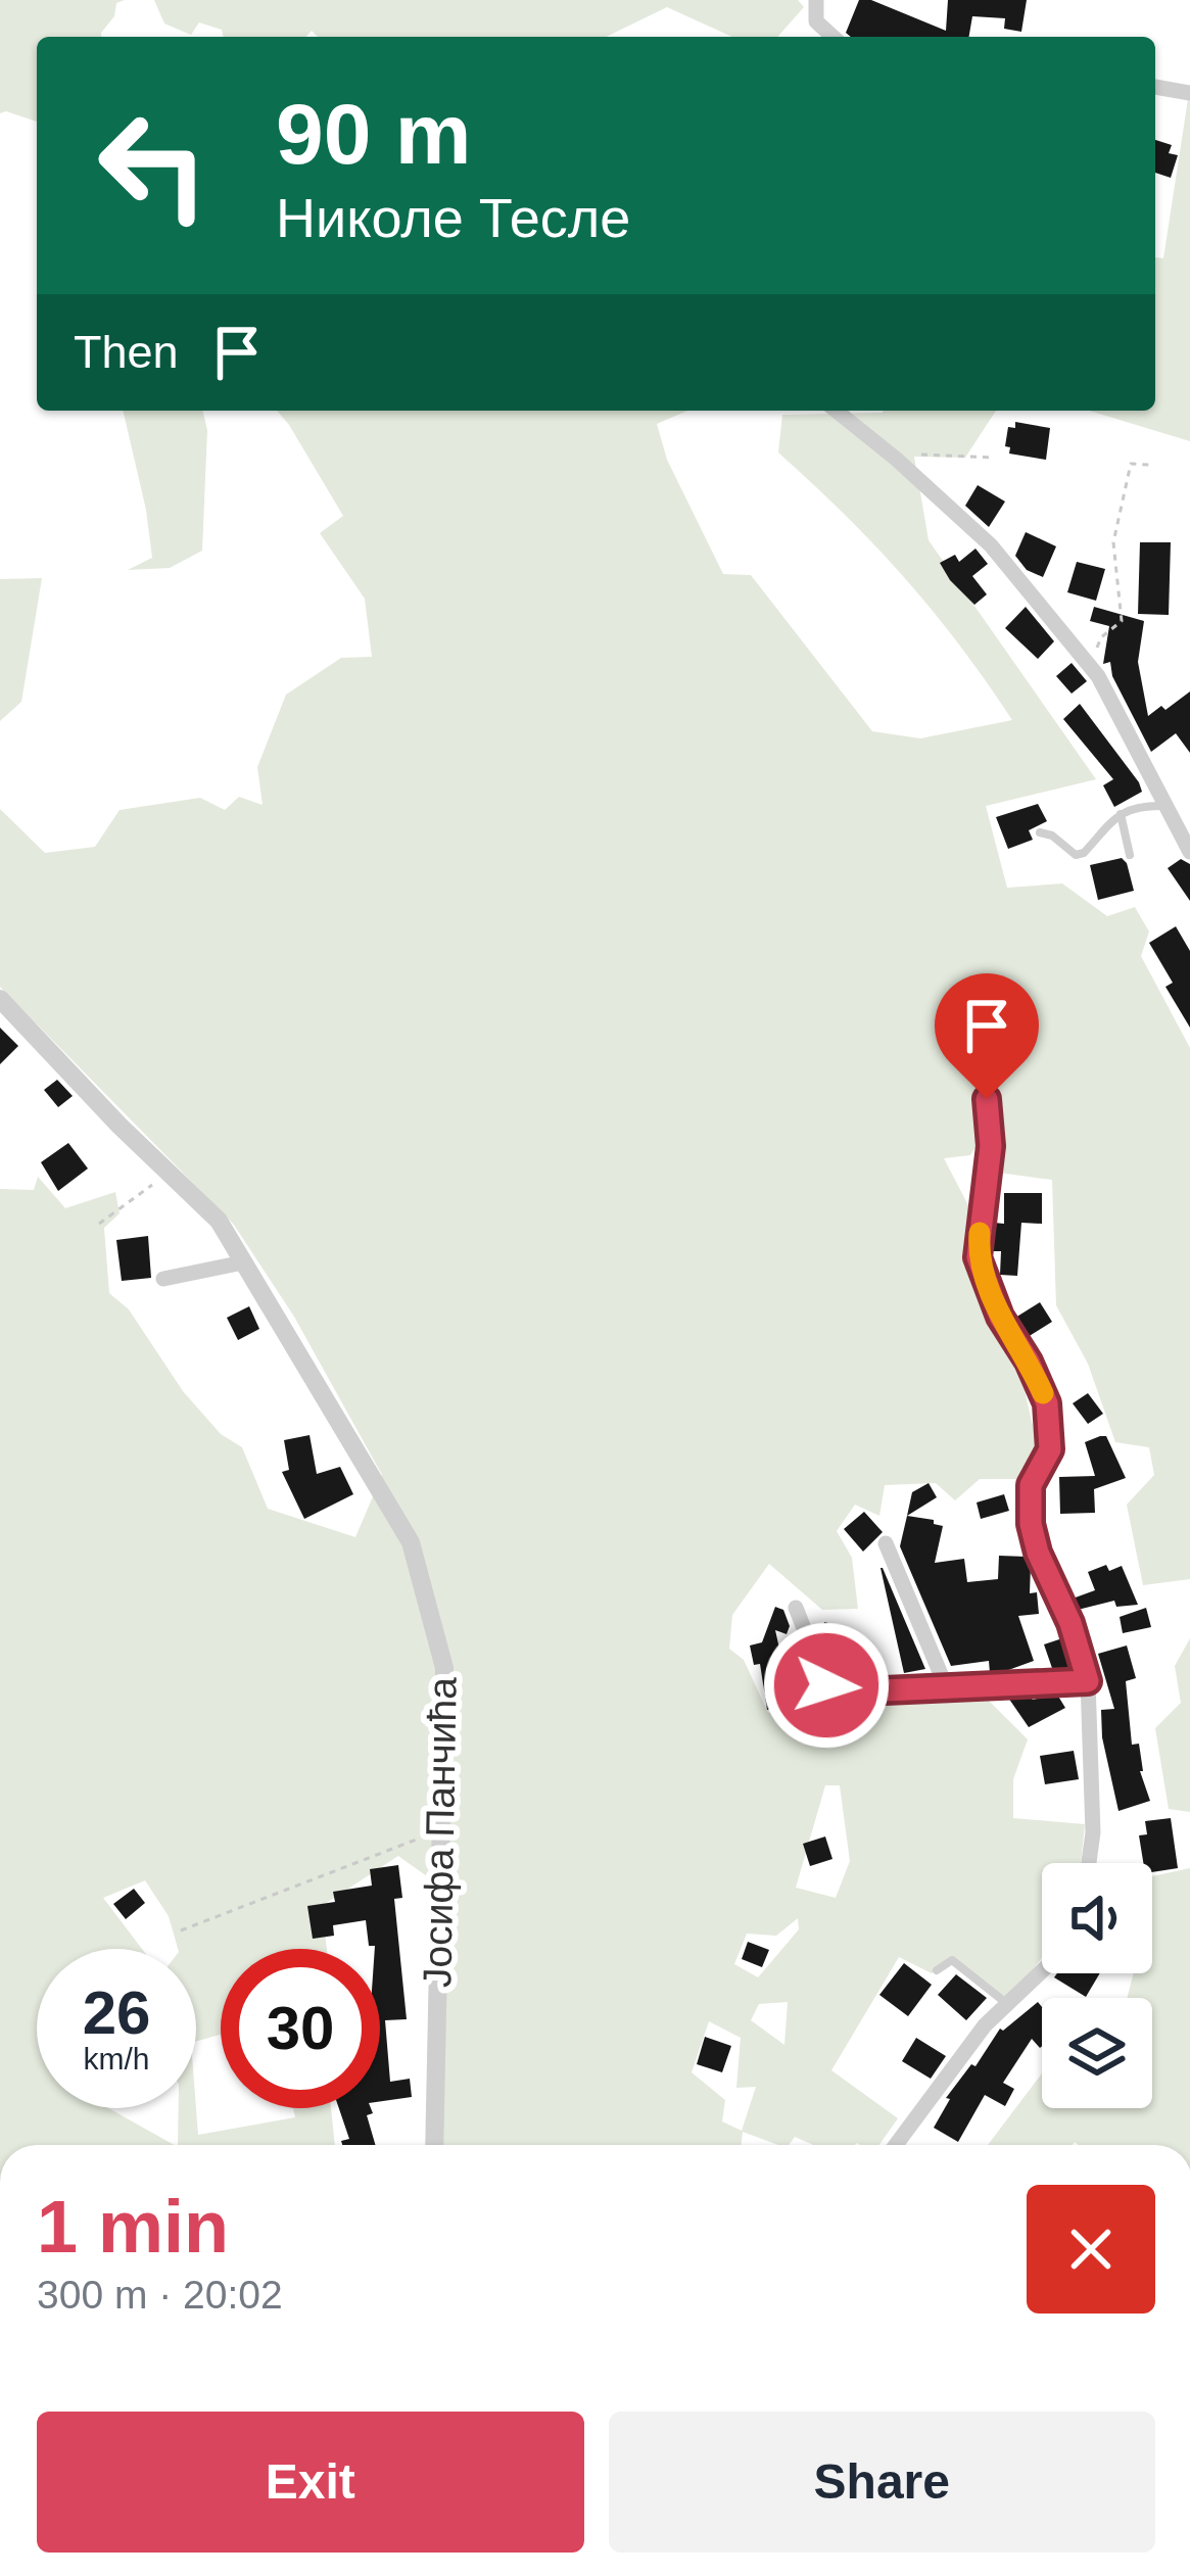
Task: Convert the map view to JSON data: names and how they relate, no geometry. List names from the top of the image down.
{
  "streets": {
    "street": ["Јосифа Панчића"]
  },
  "page": {
    "turn": ["90 m", "Николе Тесле"],
    "then": "Then",
    "speed": "26 km/h",
    "limit": "30",
    "heading": ["1 min", "300 m · 20:02"],
    "buttons": ["Exit", "Share"]
  }
}
